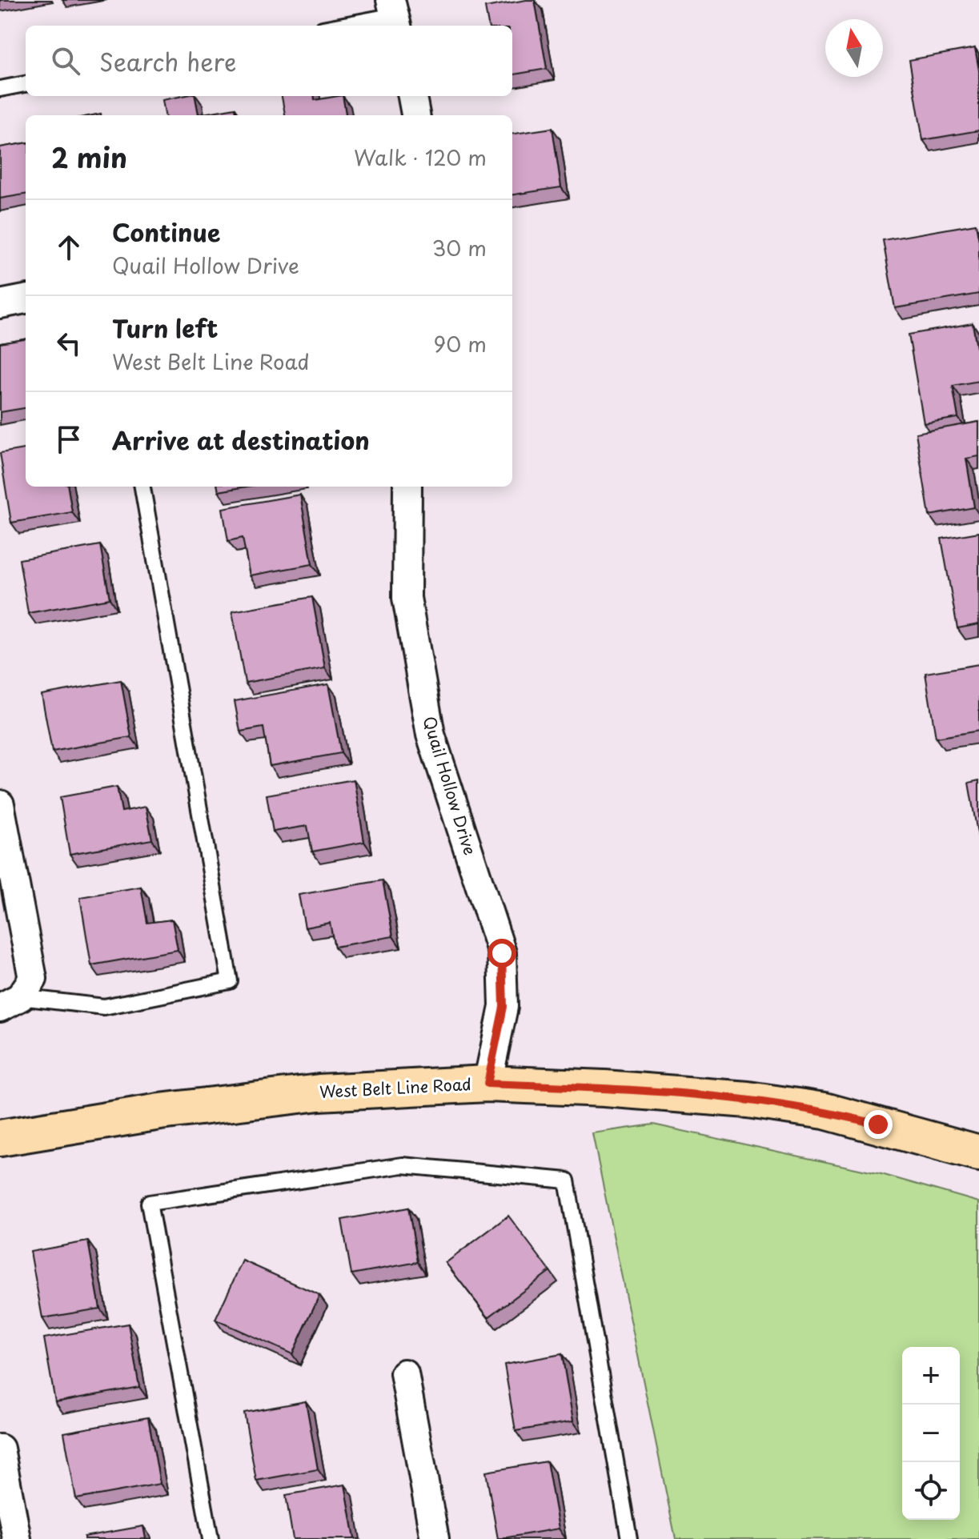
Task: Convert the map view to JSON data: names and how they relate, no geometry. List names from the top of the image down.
{
  "streets": {
    "main road": ["West Belt Line Road"],
    "street": ["Quail Hollow Drive"]
  },
  "crossings": [
    ["Quail Hollow Drive", "West Belt Line Road"]
  ],
  "north": "top",
  "page": {
    "search": "Search here",
    "heading": ["2 min", "Walk · 120 m"],
    "list": [
      ["Continue", "Quail Hollow Drive", "30 m"],
      ["Turn left", "West Belt Line Road", "90 m"],
      "Arrive at destination"
    ],
    "map_buttons": ["+", "−"]
  }
}
